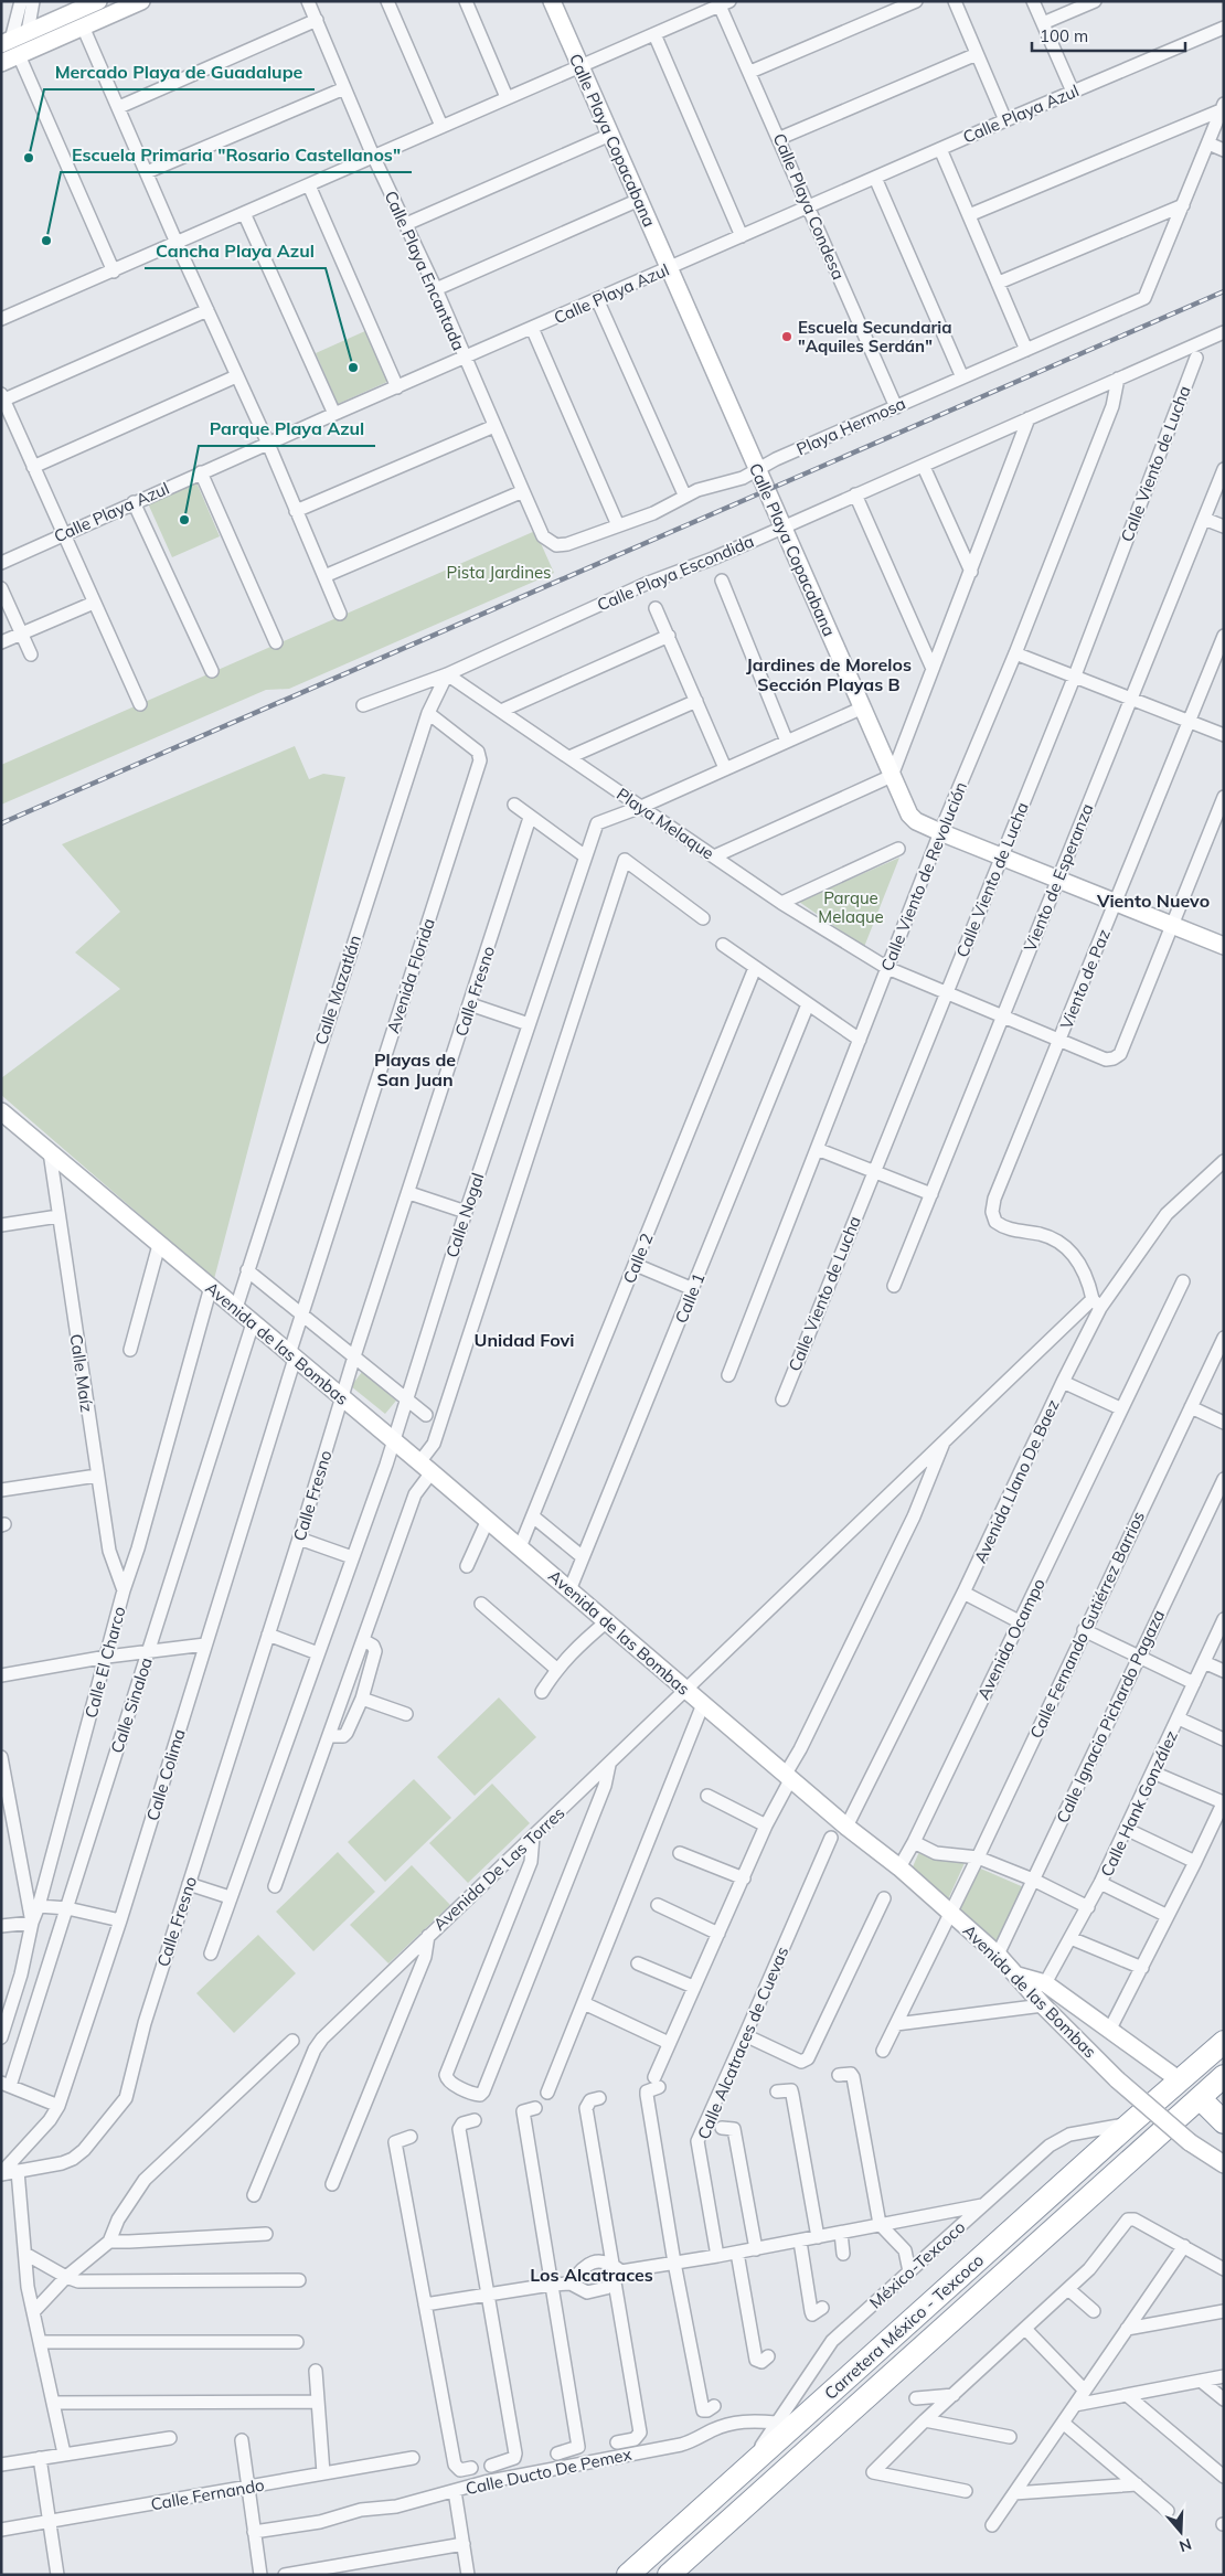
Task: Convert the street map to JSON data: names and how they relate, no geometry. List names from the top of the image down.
{
  "streets": {
    "highway": ["Carretera México - Texcoco"],
    "street": [
      "Calle Playa Azul",
      "Calle Playa Copacabana",
      "Calle Playa Condesa",
      "Calle Playa Encantada",
      "Playa Hermosa",
      "Calle Viento de Lucha",
      "Calle Playa Escondida",
      "Playa Melaque",
      "Calle Viento de Revolución",
      "Viento de Esperanza",
      "Avenida Florida",
      "Viento de Paz",
      "Calle Mazatlán",
      "Calle Fresno",
      "Calle Nogal",
      "Calle 2",
      "Calle 1",
      "Avenida de las Bombas",
      "Calle Maíz",
      "Avenida Llano De Baez",
      "Calle Fernando Gutiérrez Barrios",
      "Avenida Ocampo",
      "Calle El Charco",
      "Calle Sinaloa",
      "Calle Ignacio Pichardo Pagaza",
      "Calle Colima",
      "Calle Hank González",
      "Avenida De Las Torres",
      "Calle Alcatraces de Cuevas",
      "México-Texcoco",
      "Calle Ducto De Pemex",
      "Calle Fernando"
    ]
  },
  "crossings": [
    ["Calle Playa Azul", "Calle Playa Copacabana"],
    ["Calle Playa Azul", "Calle Playa Condesa"],
    ["Calle Playa Azul", "Calle Playa Encantada"],
    ["Calle Playa Copacabana", "Playa Hermosa"],
    ["Calle Playa Copacabana", "Calle Viento de Lucha"],
    ["Calle Playa Copacabana", "Calle Playa Escondida"],
    ["Calle Playa Copacabana", "Playa Melaque"],
    ["Calle Playa Copacabana", "Calle Viento de Revolución"],
    ["Calle Playa Copacabana", "Viento de Esperanza"],
    ["Calle Playa Copacabana", "Viento de Paz"],
    ["Calle Playa Copacabana", "Calle Nogal"],
    ["Calle Playa Condesa", "Playa Hermosa"],
    ["Calle Playa Encantada", "Playa Hermosa"],
    ["Calle Viento de Lucha", "Playa Melaque"],
    ["Calle Playa Escondida", "Playa Melaque"],
    ["Calle Playa Escondida", "Calle Viento de Revolución"],
    ["Calle Playa Escondida", "Calle Mazatlán"],
    ["Playa Melaque", "Calle Viento de Revolución"],
    ["Playa Melaque", "Viento de Esperanza"],
    ["Playa Melaque", "Viento de Paz"],
    ["Playa Melaque", "Calle Mazatlán"],
    ["Playa Melaque", "Calle Nogal"],
    ["Avenida Florida", "Calle Mazatlán"],
    ["Avenida Florida", "Avenida de las Bombas"],
    ["Avenida Florida", "Calle Colima"],
    ["Viento de Paz", "Avenida Llano De Baez"],
    ["Viento de Paz", "Avenida De Las Torres"],
    ["Calle Mazatlán", "Avenida de las Bombas"],
    ["Calle Fresno", "Avenida de las Bombas"],
    ["Calle Nogal", "Avenida de las Bombas"],
    ["Calle 2", "Avenida de las Bombas"],
    ["Calle 1", "Avenida de las Bombas"],
    ["Avenida de las Bombas", "Calle Maíz"],
    ["Avenida de las Bombas", "Avenida Llano De Baez"],
    ["Avenida de las Bombas", "Calle Fernando Gutiérrez Barrios"],
    ["Avenida de las Bombas", "Avenida Ocampo"],
    ["Avenida de las Bombas", "Calle El Charco"],
    ["Avenida de las Bombas", "Calle Sinaloa"],
    ["Avenida de las Bombas", "Calle Ignacio Pichardo Pagaza"],
    ["Avenida de las Bombas", "Calle Colima"],
    ["Avenida de las Bombas", "Avenida De Las Torres"],
    ["Calle Maíz", "Calle El Charco"],
    ["Avenida Llano De Baez", "Avenida De Las Torres"],
    ["México-Texcoco", "Carretera México - Texcoco"],
    ["México-Texcoco", "Calle Ducto De Pemex"]
  ],
  "districts": [
    "Jardines de Morelos Sección Playas B",
    "Viento Nuevo",
    "Playas de San Juan",
    "Unidad Fovi",
    "Los Alcatraces"
  ],
  "parks": ["Pista Jardines", "Parque Melaque"],
  "places": [
    "Mercado Playa de Guadalupe",
    "Escuela Primaria \"Rosario Castellanos\"",
    "Escuela Secundaria \"Aquiles Serdán\"",
    "Cancha Playa Azul",
    "Parque Playa Azul"
  ],
  "scale_bar": "100 m",
  "north": "bottom"
}
